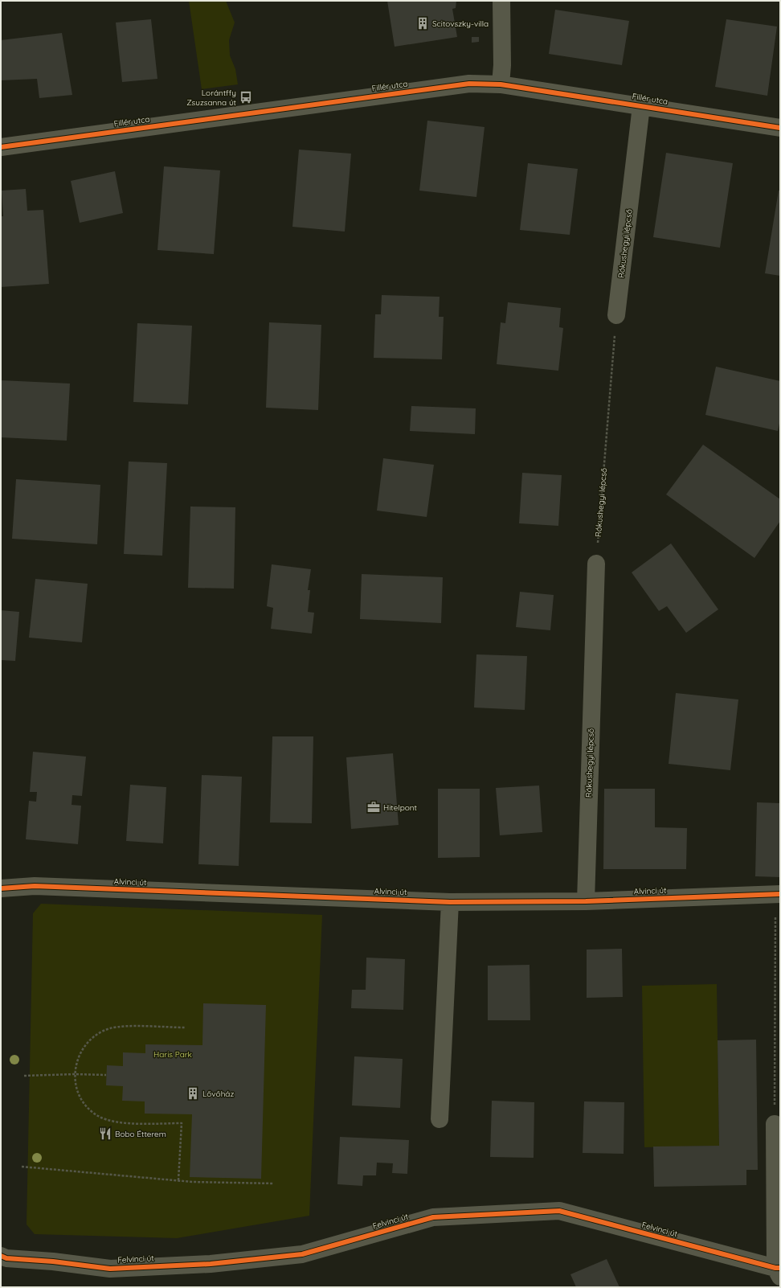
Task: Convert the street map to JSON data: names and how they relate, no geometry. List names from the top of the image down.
{
  "streets": {
    "street": [
      "Fillér utca",
      "Rókushegyi lépcső",
      "Alvinci út",
      "Felvinci út"
    ]
  },
  "crossings": [
    ["Fillér utca", "Rókushegyi lépcső"],
    ["Rókushegyi lépcső", "Alvinci út"]
  ],
  "parks": ["Haris Park"],
  "places": {
    "building": ["Scitovszky-villa", "Lővőház"],
    "bus stop": ["Lorántffy Zsuzsanna út"],
    "office": ["Hitelpont"],
    "restaurant": ["Bobo Étterem"]
  }
}
